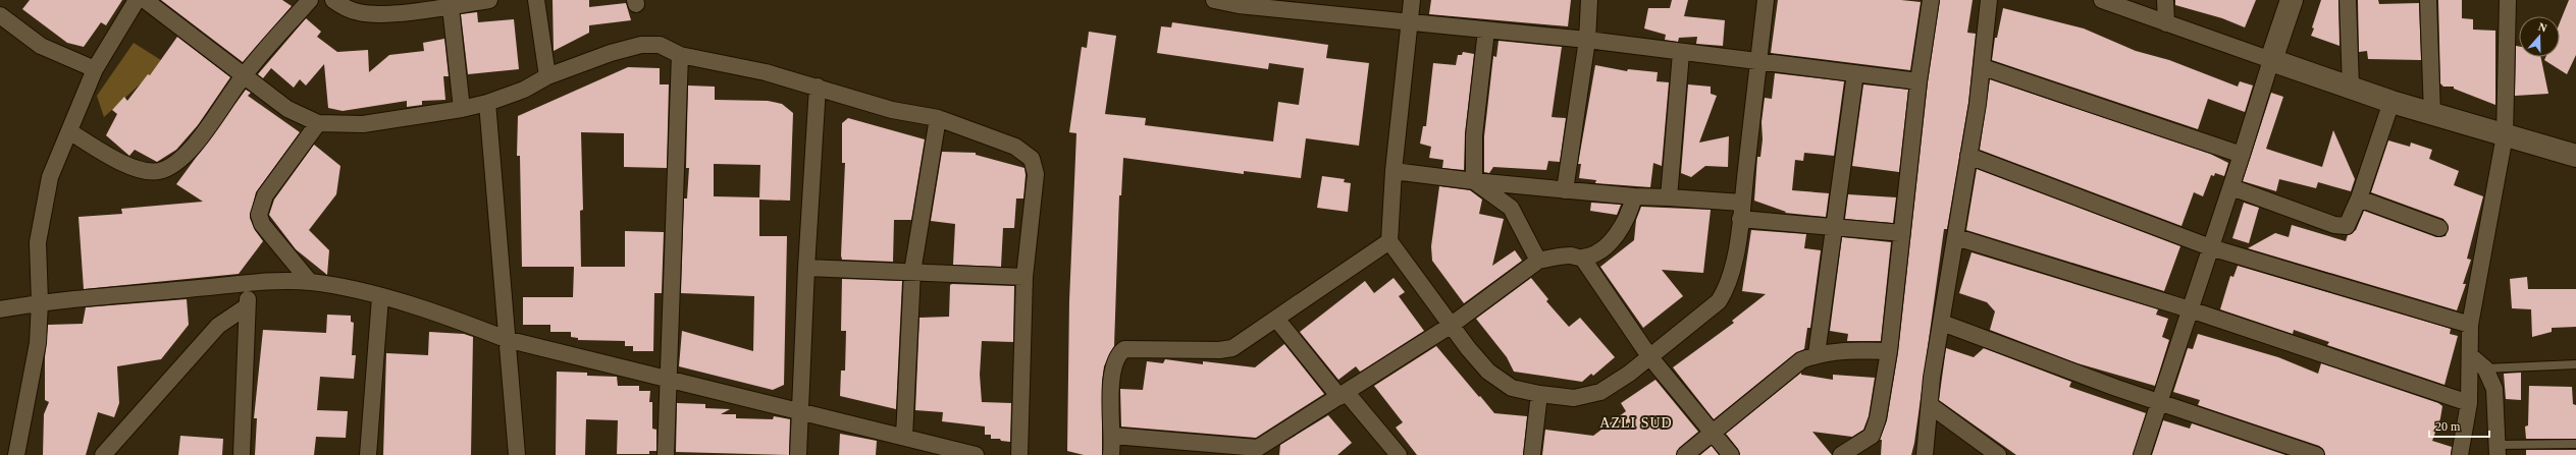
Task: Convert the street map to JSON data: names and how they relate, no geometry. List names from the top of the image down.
{
  "districts": ["AZLI SUD"],
  "scale_bar": "20 m",
  "north": "top"
}
